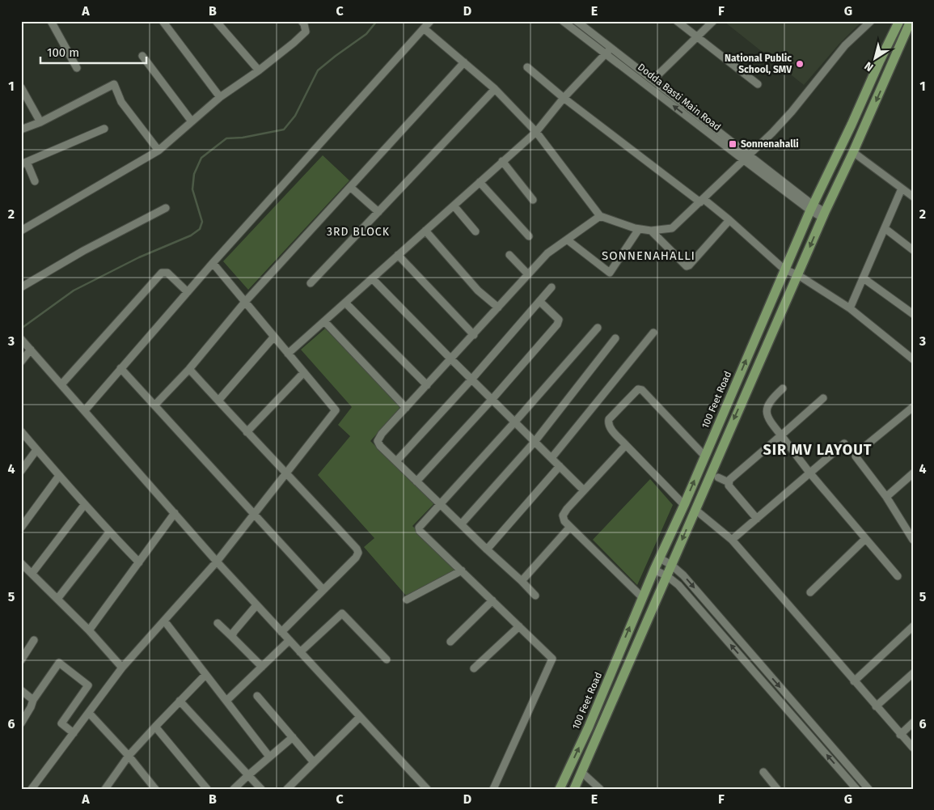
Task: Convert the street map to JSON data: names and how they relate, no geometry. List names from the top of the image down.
{
  "streets": {
    "main road": ["100 Feet Road"],
    "street": ["Dodda Basti Main Road"]
  },
  "crossings": [
    ["Dodda Basti Main Road", "100 Feet Road"]
  ],
  "districts": ["3RD BLOCK", "SONNENAHALLI", "SIR MV LAYOUT"],
  "places": {
    "other": ["National Public School, SMV"],
    "transit": ["Sonnenahalli"]
  },
  "scale_bar": "100 m",
  "north": "bottom left",
  "grid": {
    "columns": [
      "A",
      "B",
      "C",
      "D",
      "E",
      "F",
      "G"
    ],
    "rows": [
      "1",
      "2",
      "3",
      "4",
      "5",
      "6"
    ]
  }
}
